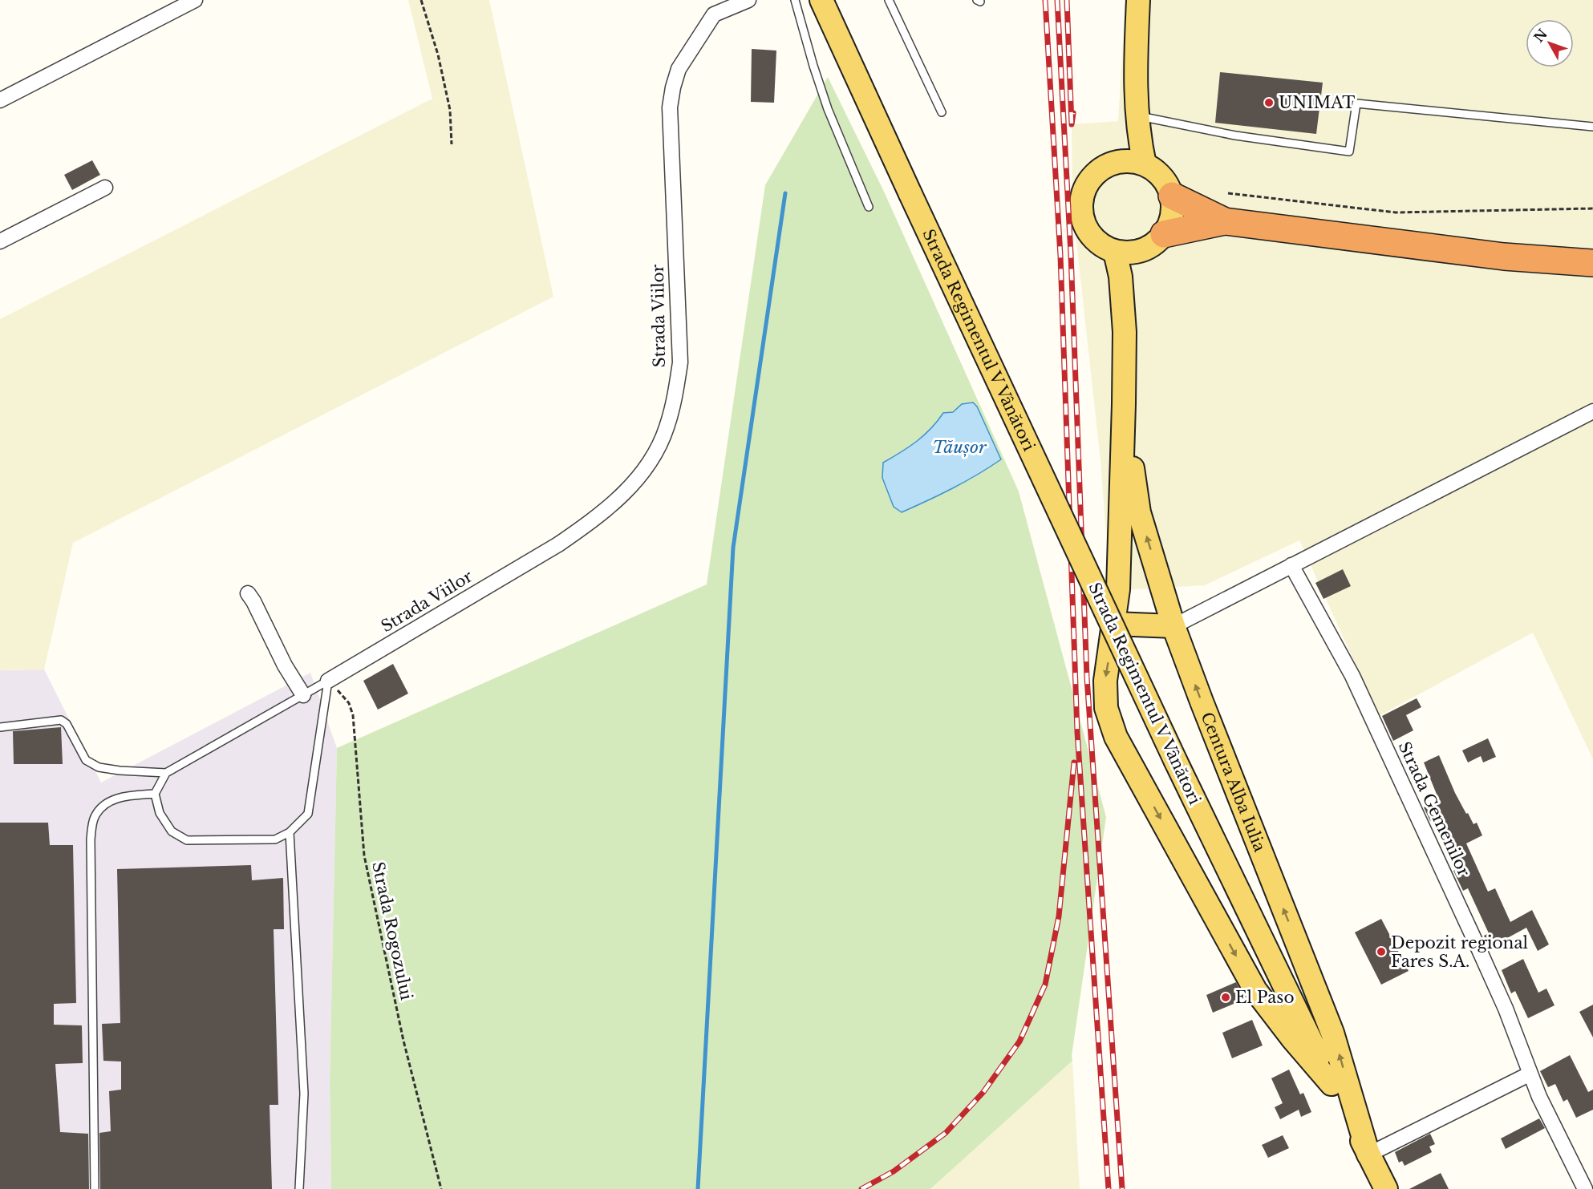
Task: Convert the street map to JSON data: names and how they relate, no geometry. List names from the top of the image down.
{
  "streets": {
    "main road": ["Strada Regimentul V Vânători", "Centura Alba Iulia"],
    "street": ["Strada Viilor", "Strada Gemenilor"],
    "path": ["Strada Rogozului"]
  },
  "crossings": [
    ["Strada Viilor", "Strada Rogozului"],
    ["Strada Regimentul V Vânători", "Centura Alba Iulia"]
  ],
  "water": ["Tăușor"],
  "places": ["UNIMAT", "Depozit regional Fares S.A.", "El Paso"],
  "north": "top left"
}
